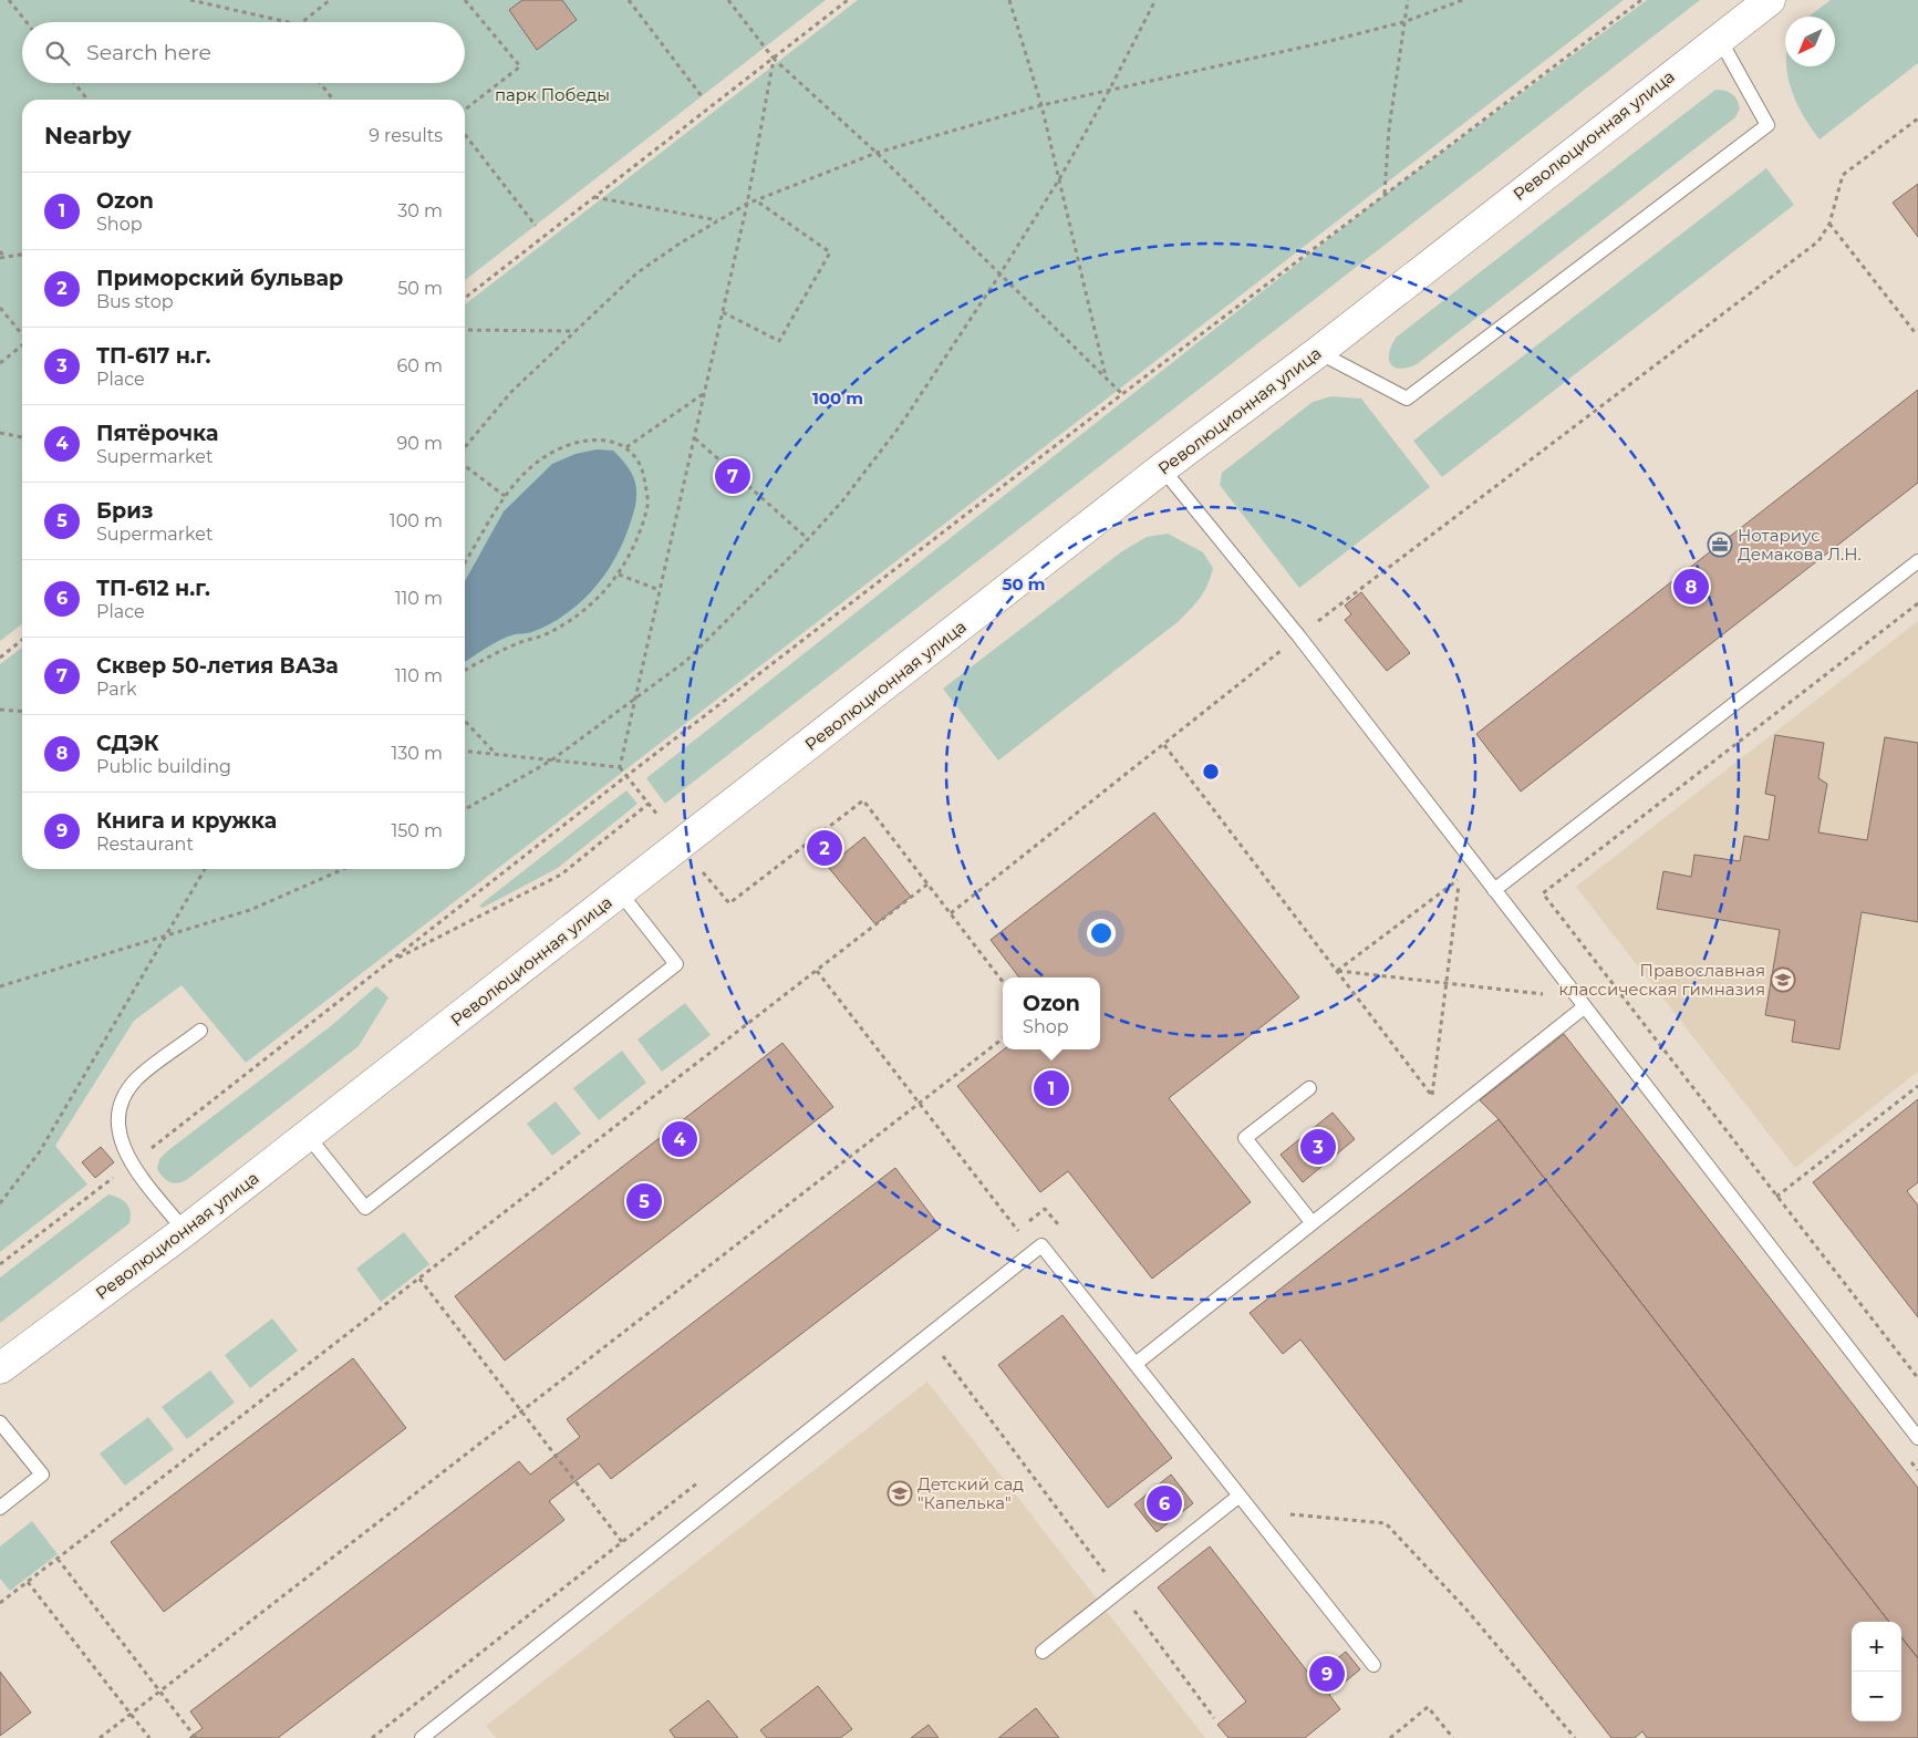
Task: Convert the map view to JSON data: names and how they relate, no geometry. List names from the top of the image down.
{
  "streets": {
    "main road": ["Революционная улица"]
  },
  "parks": ["парк Победы"],
  "places": {
    "office": ["Нотариус Демакова Л.Н."],
    "school or university": ["Православная классическая гимназия", "Детский сад \"Капелька\""]
  },
  "north": "bottom left",
  "page": {
    "search": "Search here",
    "heading": ["Nearby", "9 results"],
    "list": [
      {
        "mark": "1",
        "name": "Ozon",
        "note": "Shop",
        "value": "30 m"
      },
      {
        "mark": "2",
        "name": "Приморский бульвар",
        "note": "Bus stop",
        "value": "50 m"
      },
      {
        "mark": "3",
        "name": "ТП-617 н.г.",
        "note": "Place",
        "value": "60 m"
      },
      {
        "mark": "4",
        "name": "Пятёрочка",
        "note": "Supermarket",
        "value": "90 m"
      },
      {
        "mark": "5",
        "name": "Бриз",
        "note": "Supermarket",
        "value": "100 m"
      },
      {
        "mark": "6",
        "name": "ТП-612 н.г.",
        "note": "Place",
        "value": "110 m"
      },
      {
        "mark": "7",
        "name": "Сквер 50-летия ВАЗа",
        "note": "Park",
        "value": "110 m"
      },
      {
        "mark": "8",
        "name": "СДЭК",
        "note": "Public building",
        "value": "130 m"
      },
      {
        "mark": "9",
        "name": "Книга и кружка",
        "note": "Restaurant",
        "value": "150 m"
      }
    ],
    "pins": [
      "7",
      "8",
      "2",
      "1",
      "4",
      "3",
      "5",
      "6",
      "9"
    ],
    "popup": ["Ozon", "Shop"],
    "map_buttons": ["+", "−"]
  },
  "rings": ["100 m", "50 m"]
}
